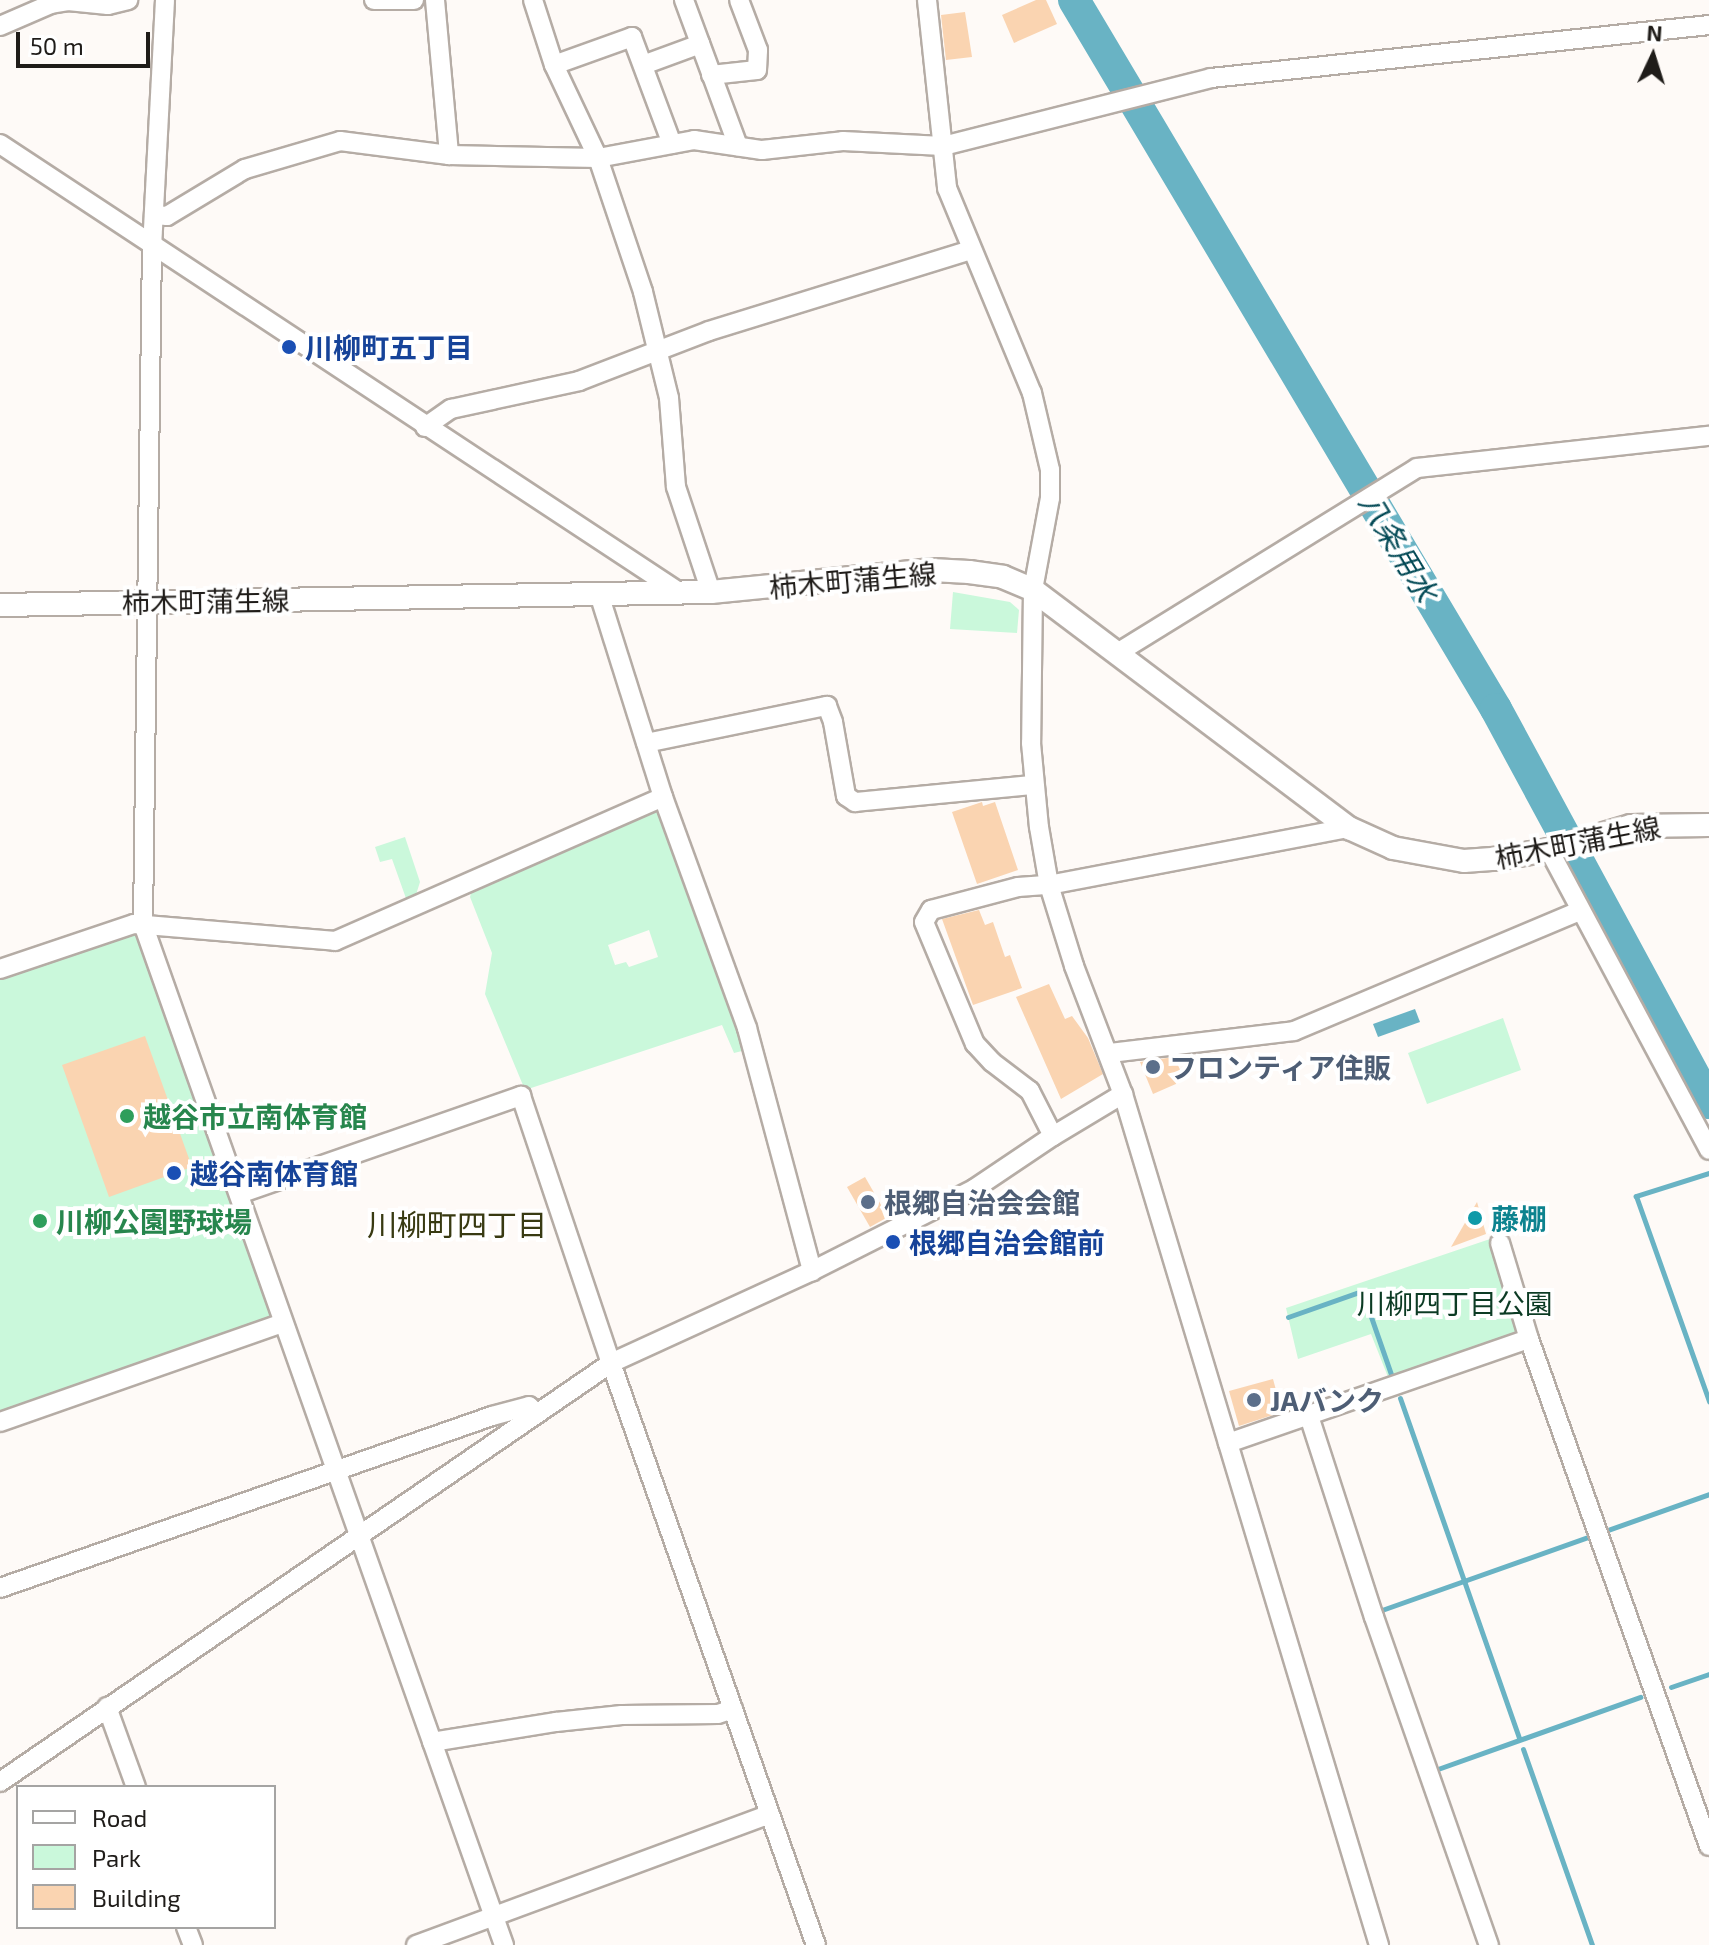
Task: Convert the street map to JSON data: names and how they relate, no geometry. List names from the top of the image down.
{
  "streets": {
    "main road": ["柿木町蒲生線"]
  },
  "districts": ["川柳町四丁目"],
  "water": ["八条用水"],
  "parks": ["川柳四丁目公園"],
  "places": [
    "川柳町五丁目",
    "フロンティア住販",
    "越谷市立南体育館",
    "越谷南体育館",
    "根郷自治会会館",
    "藤棚",
    "川柳公園野球場",
    "根郷自治会館前",
    "JAバンク"
  ],
  "legend": ["Road", "Park", "Building"],
  "scale_bar": "50 m",
  "north": "top"
}
